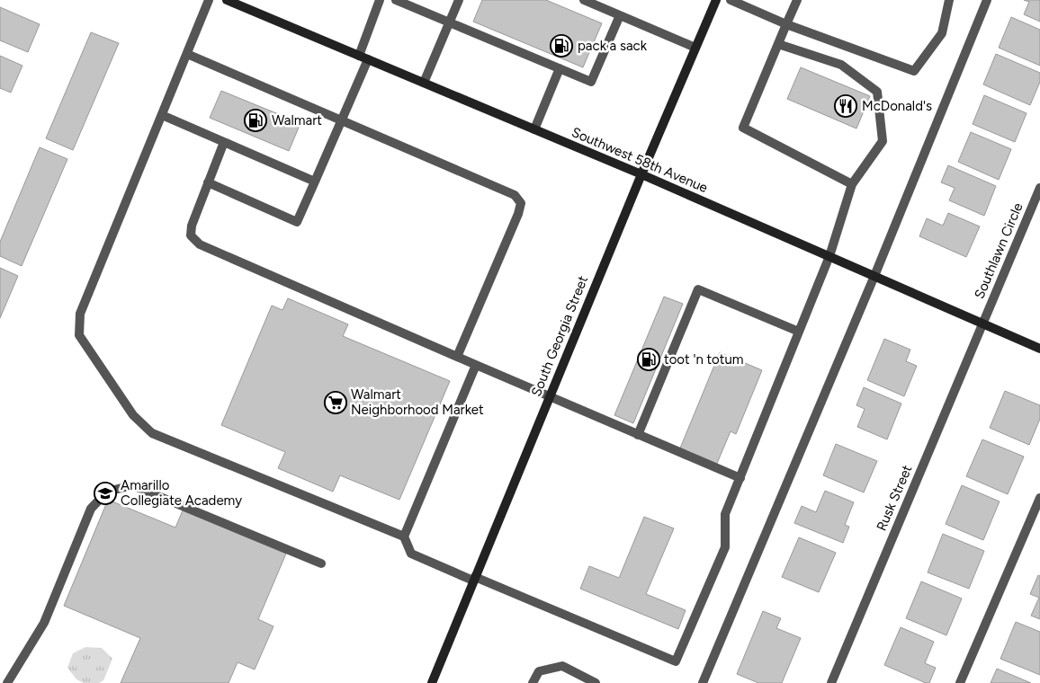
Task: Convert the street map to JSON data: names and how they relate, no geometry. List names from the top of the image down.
{
  "streets": {
    "main road": ["Southwest 58th Avenue", "South Georgia Street"],
    "street": ["Southlawn Circle", "Rusk Street"]
  },
  "crossings": [
    ["Southwest 58th Avenue", "Southlawn Circle"],
    ["Southwest 58th Avenue", "South Georgia Street"],
    ["Southwest 58th Avenue", "Rusk Street"],
    ["Southlawn Circle", "Rusk Street"]
  ],
  "places": {
    "fuel station": ["pack a sack", "Walmart", "toot 'n totum"],
    "restaurant": ["McDonald's"],
    "supermarket": ["Walmart Neighborhood Market"],
    "school or university": ["Amarillo Collegiate Academy"]
  }
}
